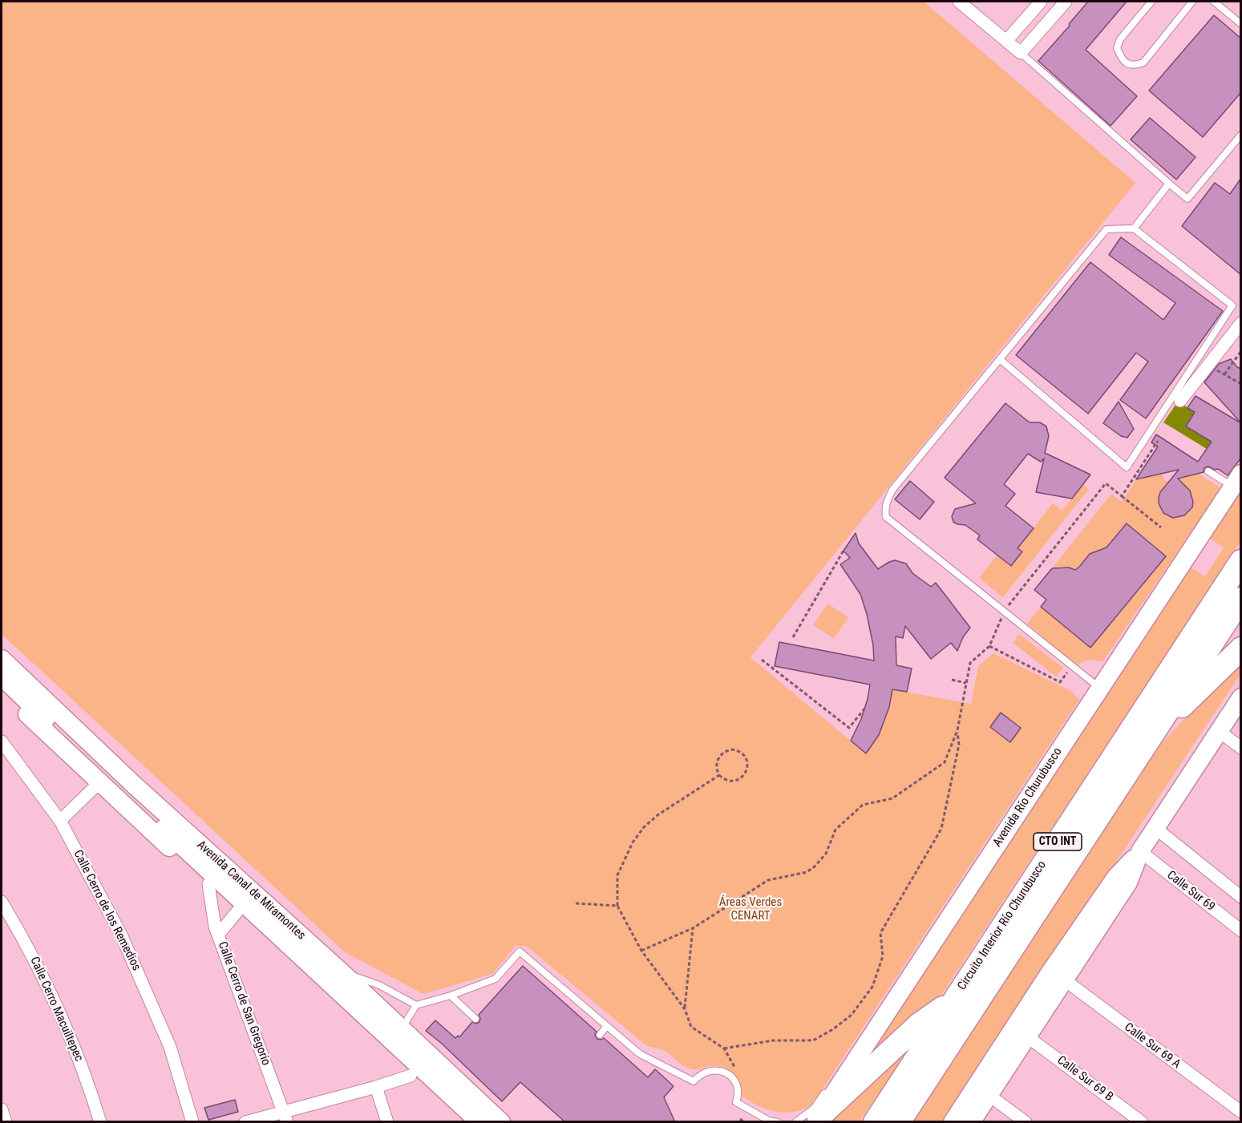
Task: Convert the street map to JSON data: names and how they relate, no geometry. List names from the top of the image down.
{
  "streets": {
    "highway": ["CTO INT", "Circuito Interior Río Churubusco"],
    "main road": ["Avenida Río Churubusco", "Avenida Canal de Miramontes"],
    "street": [
      "Calle Sur 69",
      "Calle Cerro de los Remedios",
      "Calle Cerro de San Gregorio",
      "Calle Cerro Macuiltepec",
      "Calle Sur 69 A",
      "Calle Sur 69 B"
    ]
  },
  "crossings": [
    ["Avenida Canal de Miramontes", "Calle Cerro de San Gregorio"]
  ],
  "parks": ["Áreas Verdes CENART"]
}
